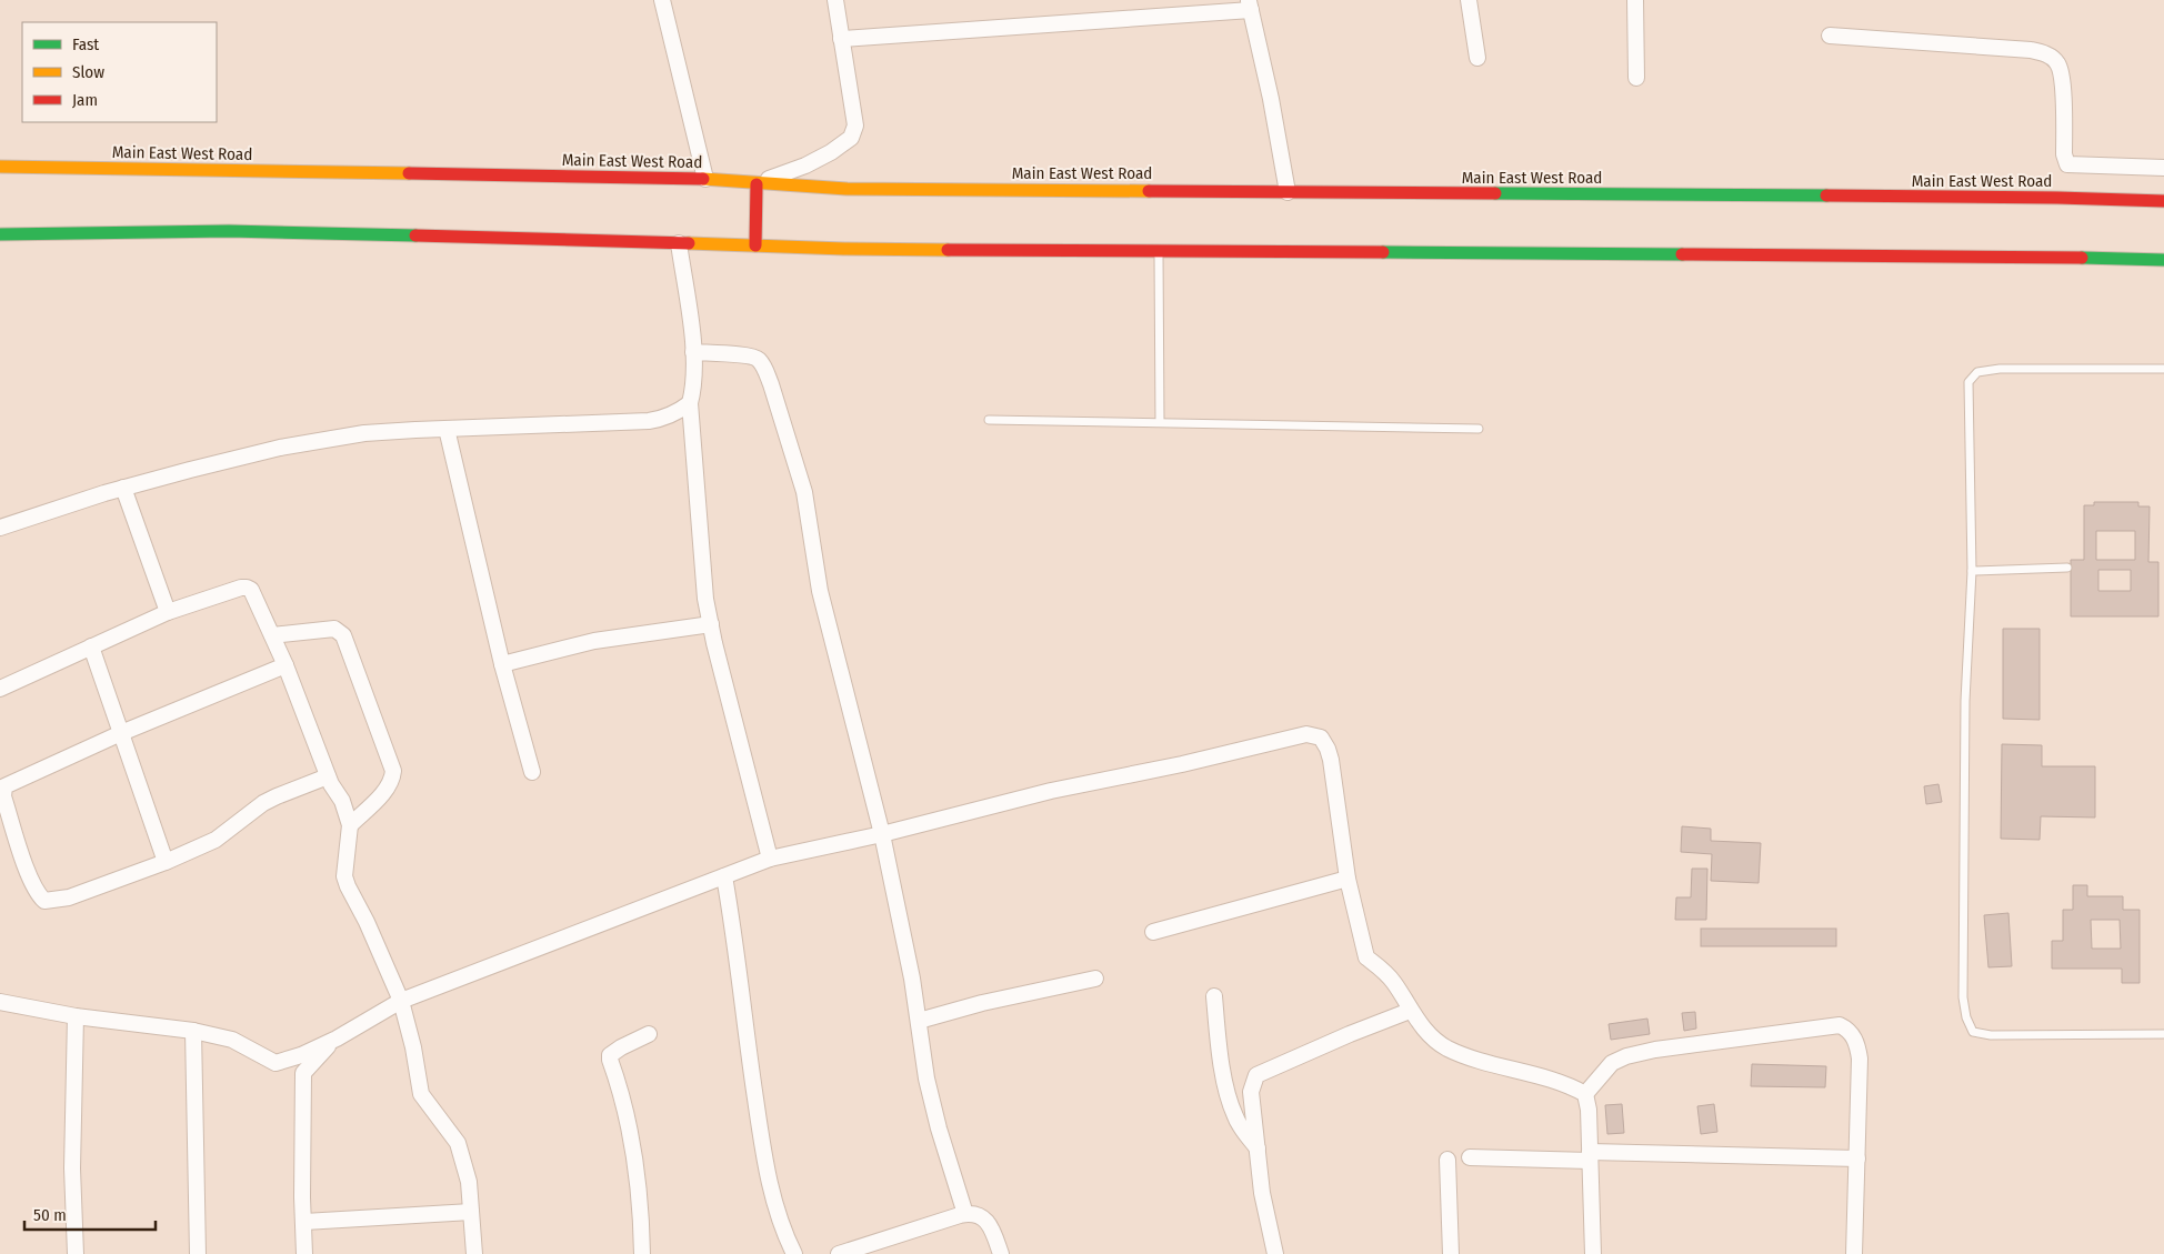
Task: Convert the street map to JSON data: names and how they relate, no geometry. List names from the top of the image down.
{
  "streets": {
    "main road": ["Main East West Road"]
  },
  "legend": ["Fast", "Slow", "Jam"],
  "scale_bar": "50 m"
}
